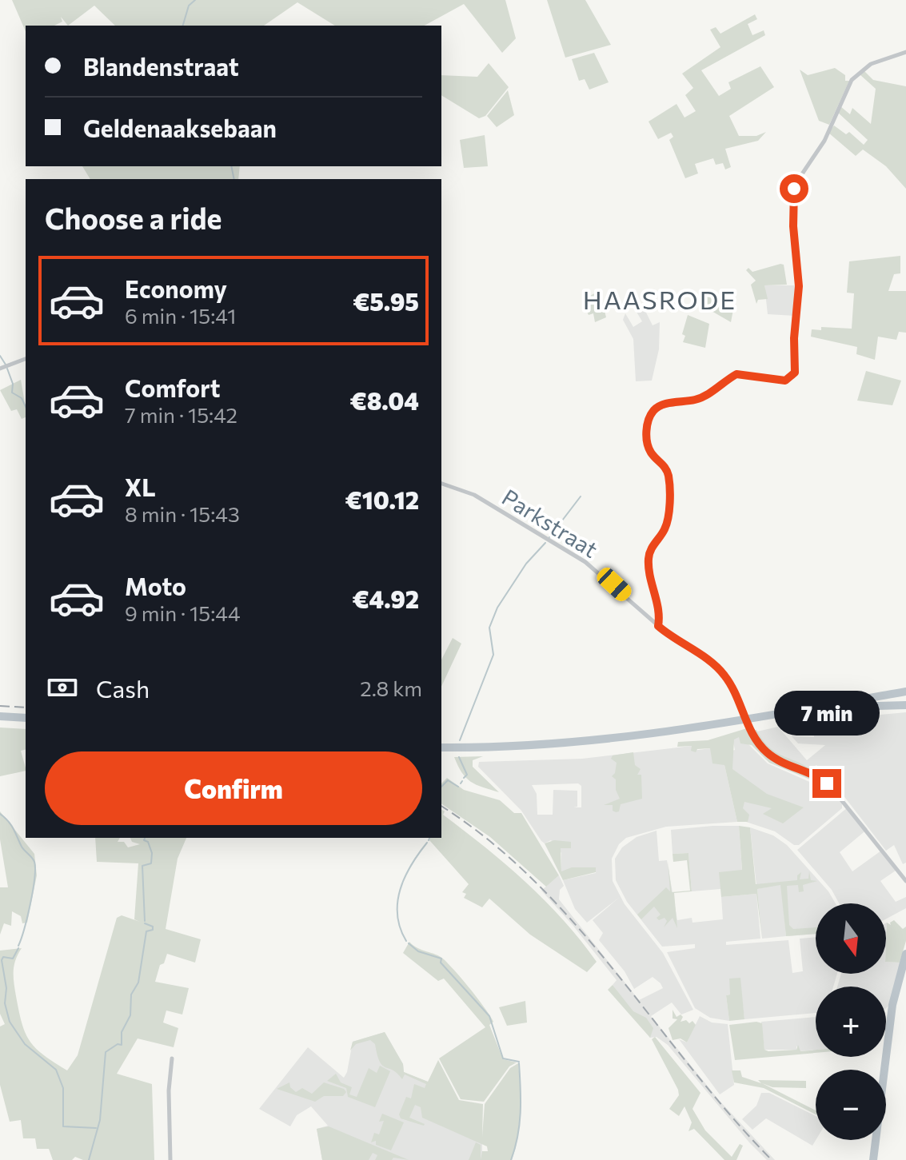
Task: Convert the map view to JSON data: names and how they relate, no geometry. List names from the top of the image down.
{
  "streets": {
    "street": ["Parkstraat"]
  },
  "districts": ["HAASRODE"],
  "north": "bottom",
  "page": {
    "banner": ["Blandenstraat", "Geldenaaksebaan"],
    "heading": "Choose a ride",
    "list": [
      {
        "name": "Economy",
        "note": "6 min · 15:41",
        "value": "€5.95"
      },
      {
        "name": "Comfort",
        "note": "7 min · 15:42",
        "value": "€8.04"
      },
      {
        "name": "XL",
        "note": "8 min · 15:43",
        "value": "€10.12"
      },
      {
        "name": "Moto",
        "note": "9 min · 15:44",
        "value": "€4.92"
      }
    ],
    "pay": ["Cash", "2.8 km"],
    "bubble": "7 min",
    "buttons": "Confirm",
    "map_buttons": ["+", "−"]
  }
}
